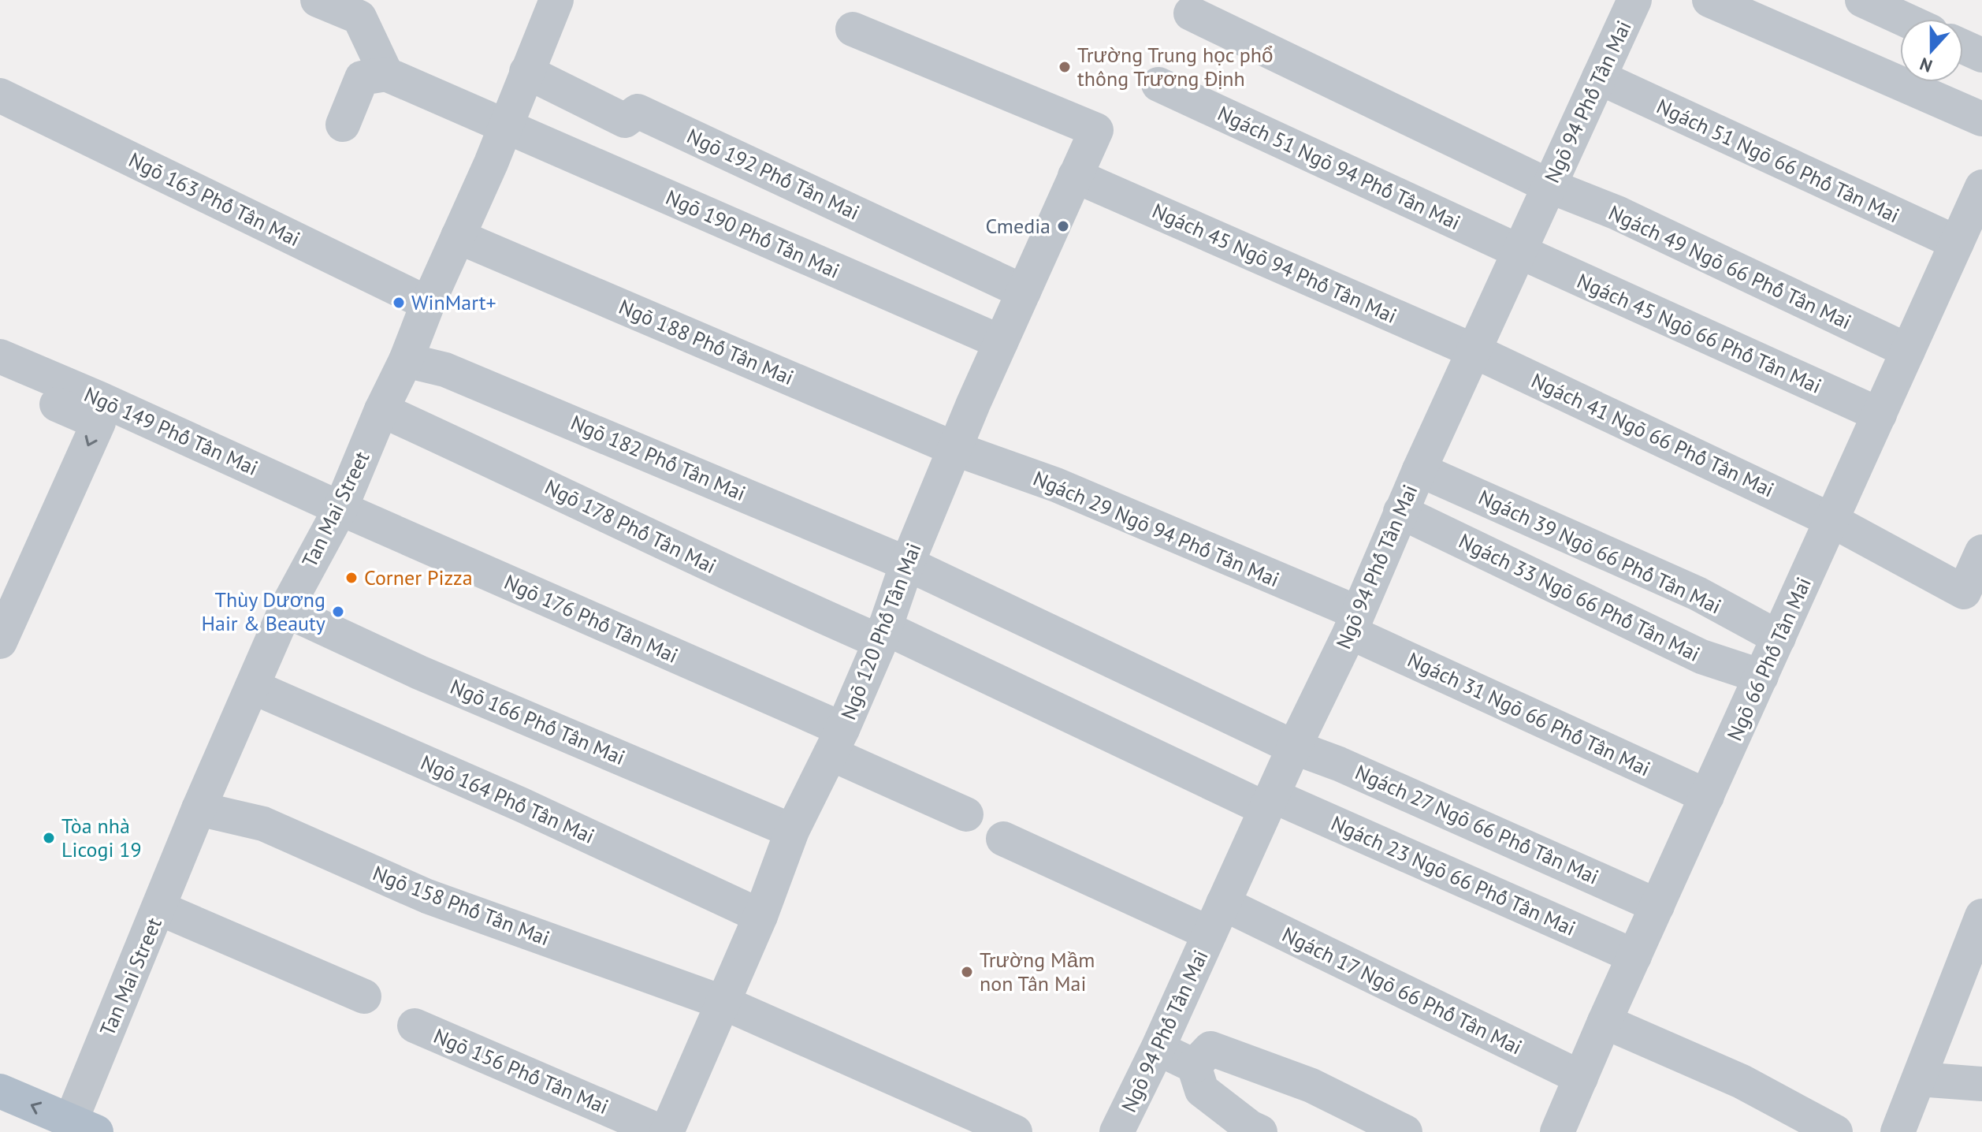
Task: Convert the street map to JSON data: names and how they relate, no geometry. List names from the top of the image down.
{
  "streets": {
    "main road": ["Tan Mai Street"],
    "street": [
      "Ngõ 94 Phố Tân Mai",
      "Ngách 51 Ngõ 66 Phố Tân Mai",
      "Ngách 51 Ngõ 94 Phố Tân Mai",
      "Ngõ 192 Phố Tân Mai",
      "Ngõ 163 Phố Tân Mai",
      "Ngõ 190 Phố Tân Mai",
      "Ngách 45 Ngõ 94 Phố Tân Mai",
      "Ngách 49 Ngõ 66 Phố Tân Mai",
      "Ngách 45 Ngõ 66 Phố Tân Mai",
      "Ngõ 188 Phố Tân Mai",
      "Ngõ 149 Phố Tân Mai",
      "Ngách 41 Ngõ 66 Phố Tân Mai",
      "Ngõ 182 Phố Tân Mai",
      "Ngõ 178 Phố Tân Mai",
      "Ngách 29 Ngõ 94 Phố Tân Mai",
      "Ngách 39 Ngõ 66 Phố Tân Mai",
      "Ngách 33 Ngõ 66 Phố Tân Mai",
      "Ngõ 176 Phố Tân Mai",
      "Ngõ 120 Phố Tân Mai",
      "Ngõ 66 Phố Tân Mai",
      "Ngách 31 Ngõ 66 Phố Tân Mai",
      "Ngõ 166 Phố Tân Mai",
      "Ngõ 164 Phố Tân Mai",
      "Ngách 27 Ngõ 66 Phố Tân Mai",
      "Ngách 23 Ngõ 66 Phố Tân Mai",
      "Ngõ 158 Phố Tân Mai",
      "Ngách 17 Ngõ 66 Phố Tân Mai",
      "Ngõ 156 Phố Tân Mai"
    ]
  },
  "crossings": [
    ["Ngõ 94 Phố Tân Mai", "Ngách 51 Ngõ 66 Phố Tân Mai"],
    ["Ngõ 94 Phố Tân Mai", "Ngách 51 Ngõ 94 Phố Tân Mai"],
    ["Ngõ 94 Phố Tân Mai", "Ngách 45 Ngõ 94 Phố Tân Mai"],
    ["Ngõ 94 Phố Tân Mai", "Ngách 49 Ngõ 66 Phố Tân Mai"],
    ["Ngõ 94 Phố Tân Mai", "Ngách 45 Ngõ 66 Phố Tân Mai"],
    ["Ngõ 94 Phố Tân Mai", "Ngách 41 Ngõ 66 Phố Tân Mai"],
    ["Ngõ 94 Phố Tân Mai", "Ngõ 182 Phố Tân Mai"],
    ["Ngõ 94 Phố Tân Mai", "Ngõ 178 Phố Tân Mai"],
    ["Ngõ 94 Phố Tân Mai", "Ngách 29 Ngõ 94 Phố Tân Mai"],
    ["Ngõ 94 Phố Tân Mai", "Ngách 39 Ngõ 66 Phố Tân Mai"],
    ["Ngõ 94 Phố Tân Mai", "Ngách 33 Ngõ 66 Phố Tân Mai"],
    ["Ngõ 94 Phố Tân Mai", "Ngách 31 Ngõ 66 Phố Tân Mai"],
    ["Ngõ 94 Phố Tân Mai", "Ngách 27 Ngõ 66 Phố Tân Mai"],
    ["Ngõ 94 Phố Tân Mai", "Ngách 23 Ngõ 66 Phố Tân Mai"],
    ["Ngõ 94 Phố Tân Mai", "Ngách 17 Ngõ 66 Phố Tân Mai"],
    ["Ngách 51 Ngõ 66 Phố Tân Mai", "Ngõ 66 Phố Tân Mai"],
    ["Ngách 51 Ngõ 94 Phố Tân Mai", "Ngách 45 Ngõ 66 Phố Tân Mai"],
    ["Ngõ 192 Phố Tân Mai", "Tan Mai Street"],
    ["Ngõ 192 Phố Tân Mai", "Ngõ 120 Phố Tân Mai"],
    ["Ngõ 163 Phố Tân Mai", "Tan Mai Street"],
    ["Ngõ 190 Phố Tân Mai", "Tan Mai Street"],
    ["Ngõ 190 Phố Tân Mai", "Ngõ 120 Phố Tân Mai"],
    ["Ngách 45 Ngõ 94 Phố Tân Mai", "Ngách 41 Ngõ 66 Phố Tân Mai"],
    ["Ngách 45 Ngõ 94 Phố Tân Mai", "Ngõ 120 Phố Tân Mai"],
    ["Ngách 49 Ngõ 66 Phố Tân Mai", "Ngõ 66 Phố Tân Mai"],
    ["Ngách 45 Ngõ 66 Phố Tân Mai", "Ngõ 66 Phố Tân Mai"],
    ["Ngõ 188 Phố Tân Mai", "Tan Mai Street"],
    ["Ngõ 188 Phố Tân Mai", "Ngách 29 Ngõ 94 Phố Tân Mai"],
    ["Ngõ 188 Phố Tân Mai", "Ngõ 120 Phố Tân Mai"],
    ["Ngõ 149 Phố Tân Mai", "Tan Mai Street"],
    ["Ngõ 149 Phố Tân Mai", "Ngõ 176 Phố Tân Mai"],
    ["Ngách 41 Ngõ 66 Phố Tân Mai", "Ngõ 66 Phố Tân Mai"],
    ["Ngõ 182 Phố Tân Mai", "Tan Mai Street"],
    ["Ngõ 182 Phố Tân Mai", "Ngõ 120 Phố Tân Mai"],
    ["Ngõ 182 Phố Tân Mai", "Ngách 27 Ngõ 66 Phố Tân Mai"],
    ["Tan Mai Street", "Ngõ 178 Phố Tân Mai"],
    ["Tan Mai Street", "Ngõ 176 Phố Tân Mai"],
    ["Tan Mai Street", "Ngõ 166 Phố Tân Mai"],
    ["Tan Mai Street", "Ngõ 164 Phố Tân Mai"],
    ["Tan Mai Street", "Ngõ 158 Phố Tân Mai"],
    ["Ngõ 178 Phố Tân Mai", "Ngõ 120 Phố Tân Mai"],
    ["Ngõ 178 Phố Tân Mai", "Ngách 23 Ngõ 66 Phố Tân Mai"],
    ["Ngách 29 Ngõ 94 Phố Tân Mai", "Ngõ 120 Phố Tân Mai"],
    ["Ngách 29 Ngõ 94 Phố Tân Mai", "Ngách 31 Ngõ 66 Phố Tân Mai"],
    ["Ngách 39 Ngõ 66 Phố Tân Mai", "Ngõ 66 Phố Tân Mai"],
    ["Ngách 33 Ngõ 66 Phố Tân Mai", "Ngõ 66 Phố Tân Mai"],
    ["Ngõ 176 Phố Tân Mai", "Ngõ 120 Phố Tân Mai"],
    ["Ngõ 120 Phố Tân Mai", "Ngõ 166 Phố Tân Mai"],
    ["Ngõ 120 Phố Tân Mai", "Ngõ 164 Phố Tân Mai"],
    ["Ngõ 120 Phố Tân Mai", "Ngõ 158 Phố Tân Mai"],
    ["Ngõ 66 Phố Tân Mai", "Ngách 31 Ngõ 66 Phố Tân Mai"],
    ["Ngõ 66 Phố Tân Mai", "Ngách 27 Ngõ 66 Phố Tân Mai"],
    ["Ngõ 66 Phố Tân Mai", "Ngách 23 Ngõ 66 Phố Tân Mai"],
    ["Ngõ 66 Phố Tân Mai", "Ngách 17 Ngõ 66 Phố Tân Mai"]
  ],
  "places": [
    "Trường Trung học phổ thông Trương Định",
    "Cmedia",
    "WinMart+",
    "Corner Pizza",
    "Thùy Dương Hair & Beauty",
    "Tòa nhà Licogi 19",
    "Trường Mầm non Tân Mai"
  ],
  "north": "bottom"
}
